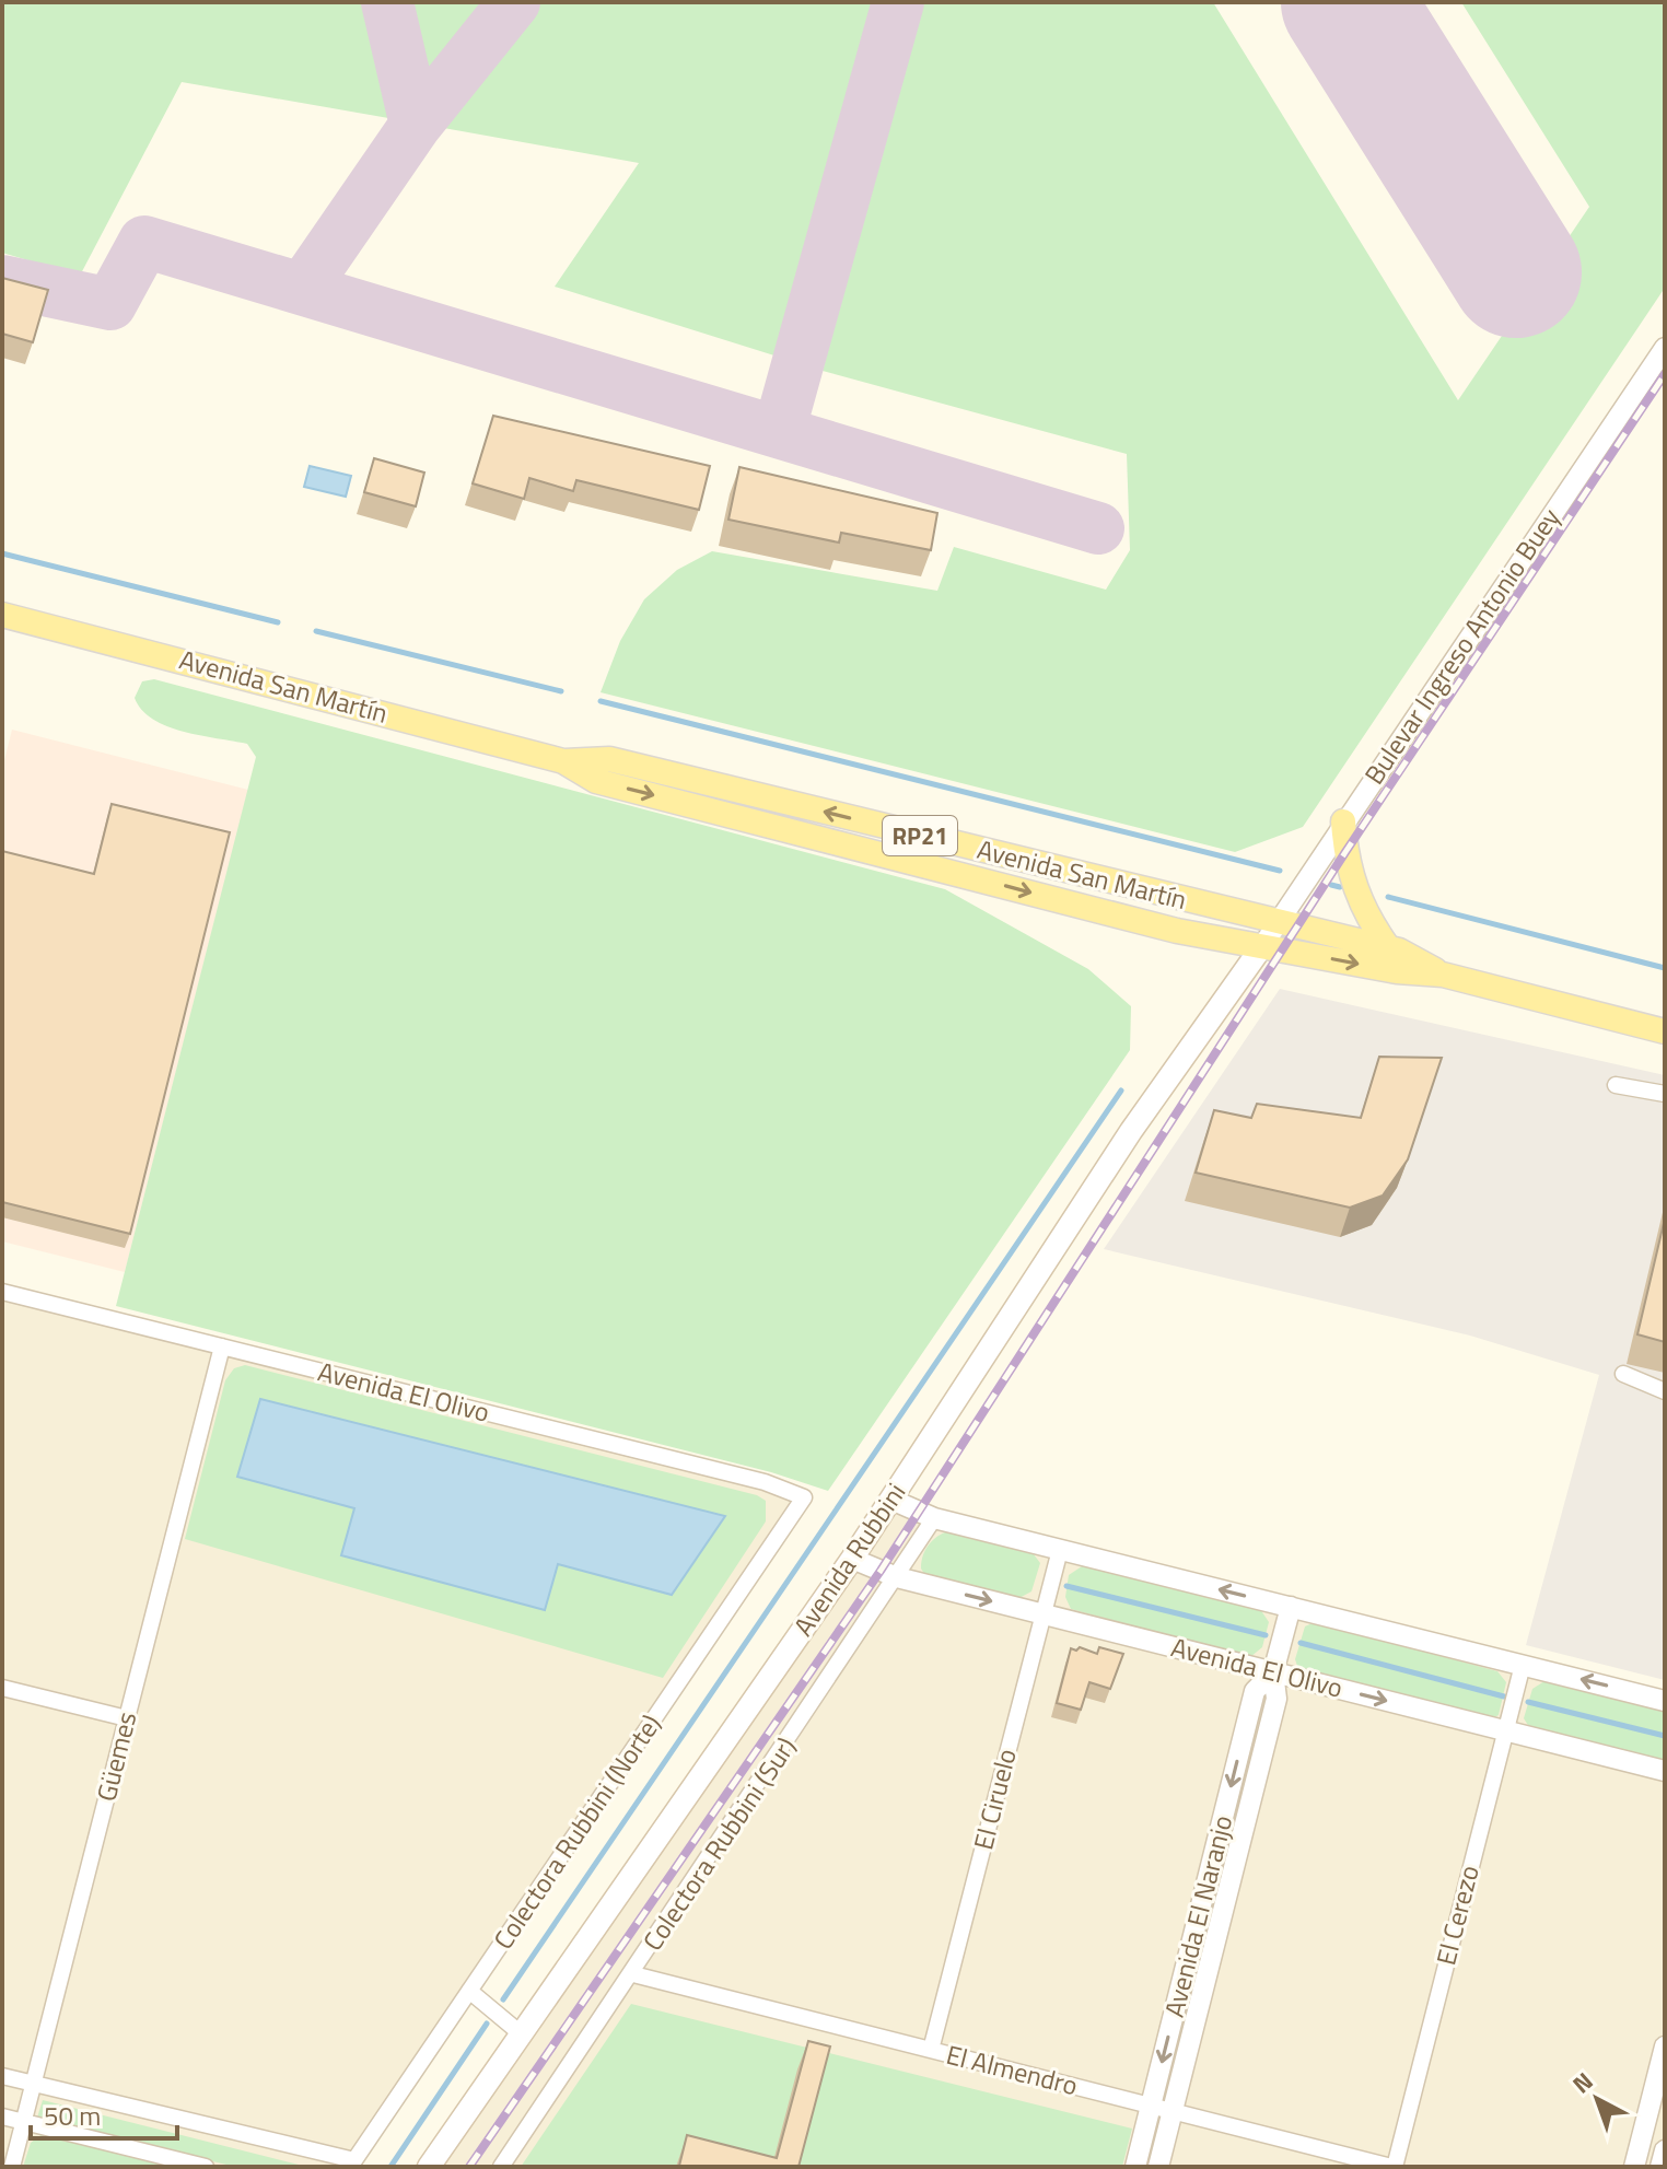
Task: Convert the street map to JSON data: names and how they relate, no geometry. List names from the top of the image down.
{
  "streets": {
    "main road": ["Avenida San Martín", "RP21", "Avenida Rubbini"],
    "street": [
      "Bulevar Ingreso Antonio Buey",
      "Avenida El Olivo",
      "Güemes",
      "El Ciruelo",
      "Colectora Rubbini (Norte)",
      "Colectora Rubbini (Sur)",
      "El Cerezo",
      "Avenida El Naranjo",
      "El Almendro"
    ]
  },
  "crossings": [
    ["Bulevar Ingreso Antonio Buey", "Avenida San Martín"],
    ["Bulevar Ingreso Antonio Buey", "Avenida Rubbini"],
    ["Avenida San Martín", "Avenida Rubbini"],
    ["Avenida El Olivo", "Avenida Rubbini"],
    ["Avenida El Olivo", "Güemes"],
    ["Avenida El Olivo", "El Ciruelo"],
    ["Avenida El Olivo", "Colectora Rubbini (Norte)"],
    ["Avenida El Olivo", "Colectora Rubbini (Sur)"],
    ["Avenida El Olivo", "El Cerezo"],
    ["Avenida El Olivo", "Avenida El Naranjo"],
    ["El Ciruelo", "El Almendro"],
    ["Colectora Rubbini (Sur)", "El Almendro"],
    ["El Cerezo", "El Almendro"],
    ["Avenida El Naranjo", "El Almendro"]
  ],
  "scale_bar": "50 m",
  "north": "top left"
}
